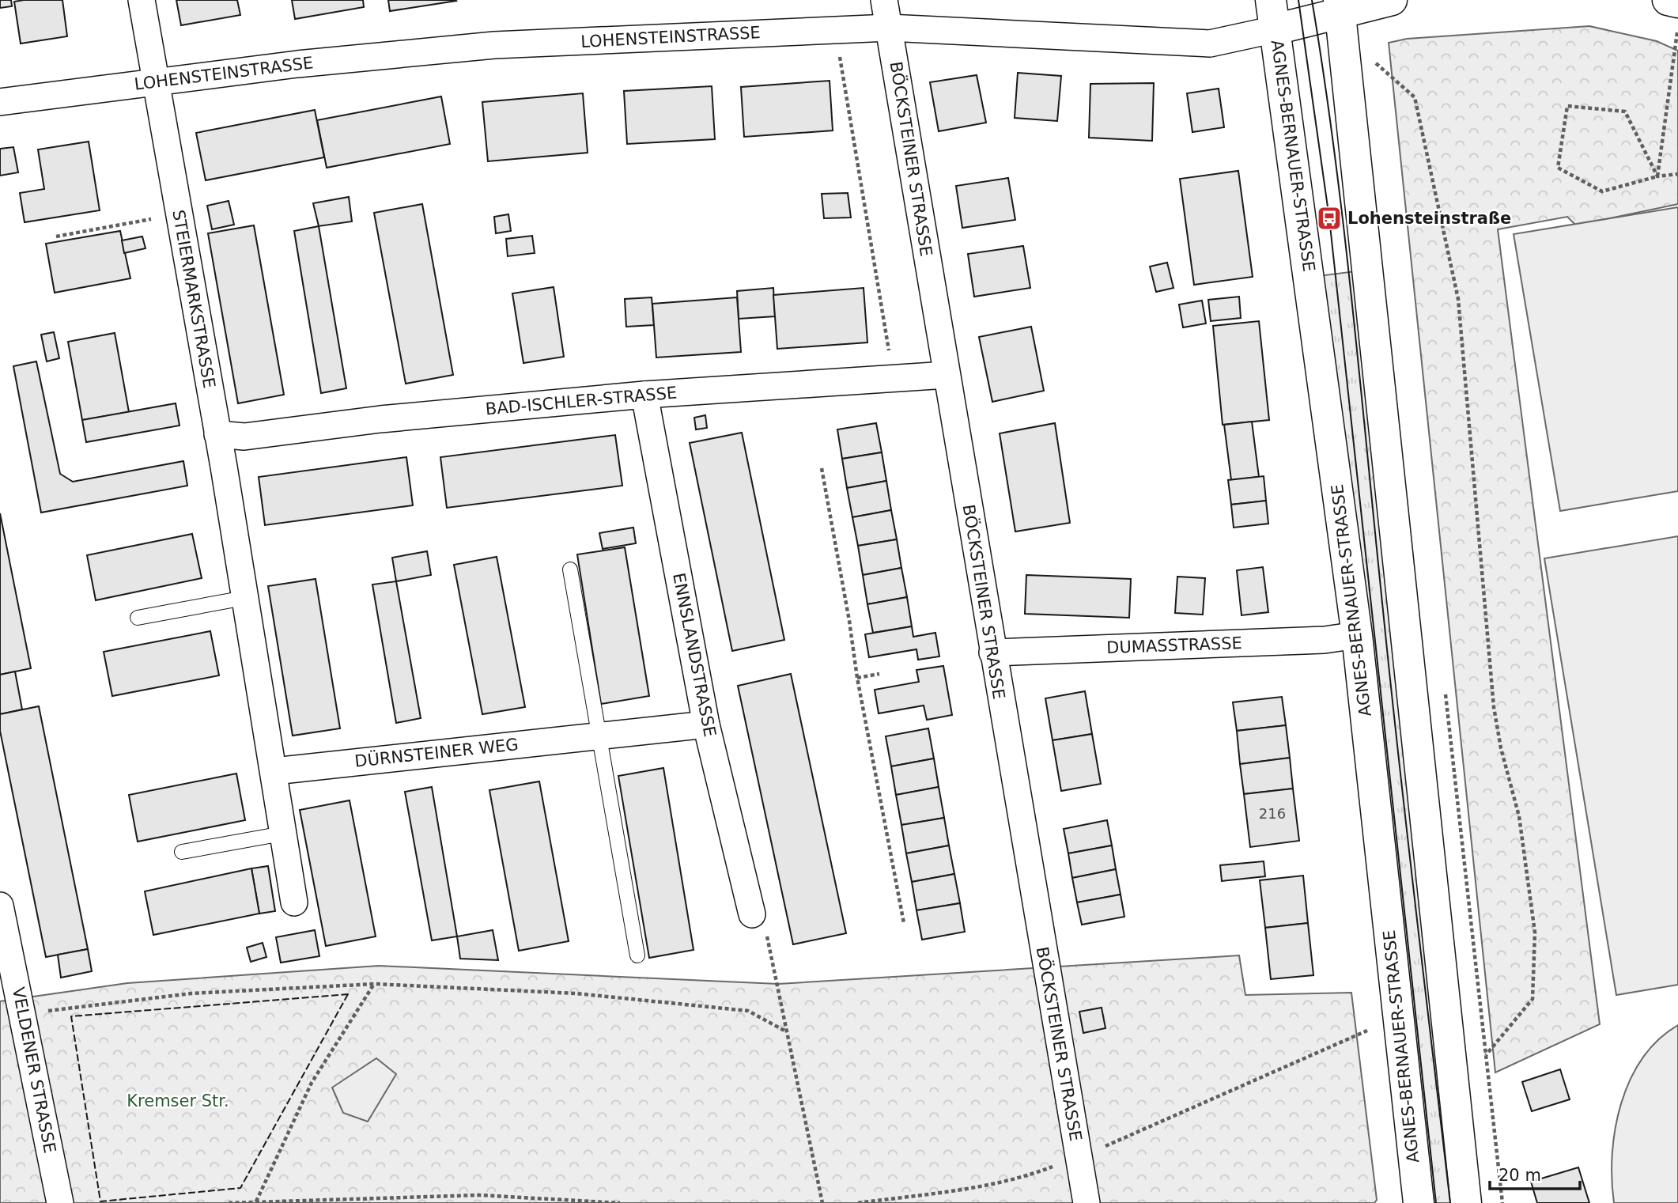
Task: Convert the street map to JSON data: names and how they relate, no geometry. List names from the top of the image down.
{
  "streets": {
    "main road": ["LOHENSTEINSTRASSE", "AGNES-BERNAUER-STRASSE"],
    "street": [
      "BÖCKSTEINER STRASSE",
      "STEIERMARKSTRASSE",
      "BAD-ISCHLER-STRASSE",
      "DUMASSTRASSE",
      "ENNSLANDSTRASSE",
      "DÜRNSTEINER WEG",
      "VELDENER STRASSE"
    ]
  },
  "crossings": [
    ["LOHENSTEINSTRASSE", "AGNES-BERNAUER-STRASSE"],
    ["LOHENSTEINSTRASSE", "BÖCKSTEINER STRASSE"],
    ["LOHENSTEINSTRASSE", "STEIERMARKSTRASSE"],
    ["AGNES-BERNAUER-STRASSE", "DUMASSTRASSE"],
    ["BÖCKSTEINER STRASSE", "BAD-ISCHLER-STRASSE"],
    ["BÖCKSTEINER STRASSE", "DUMASSTRASSE"],
    ["STEIERMARKSTRASSE", "BAD-ISCHLER-STRASSE"],
    ["STEIERMARKSTRASSE", "DÜRNSTEINER WEG"],
    ["BAD-ISCHLER-STRASSE", "ENNSLANDSTRASSE"],
    ["ENNSLANDSTRASSE", "DÜRNSTEINER WEG"]
  ],
  "parks": ["Kremser Str."],
  "places": {
    "bus stop": ["Lohensteinstraße"]
  },
  "house_numbers": ["216"],
  "scale_bar": "20 m"
}
